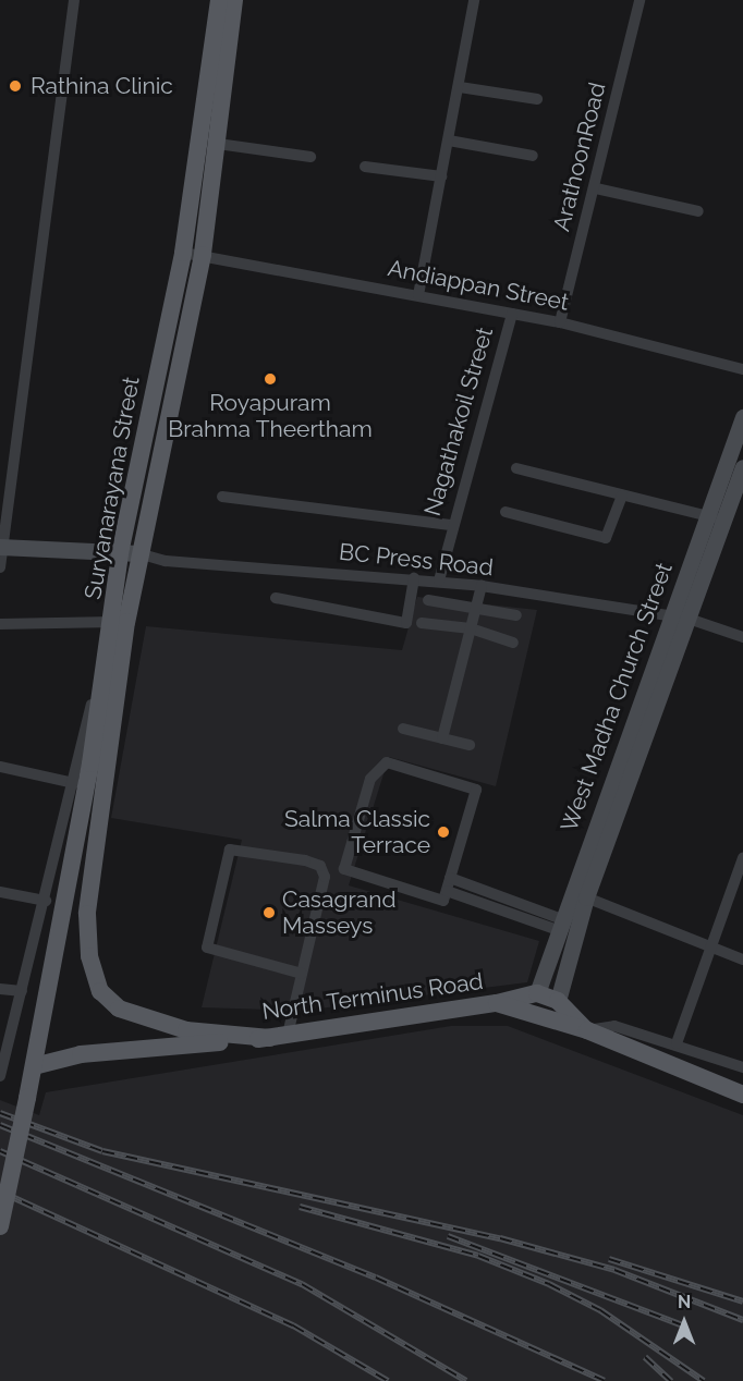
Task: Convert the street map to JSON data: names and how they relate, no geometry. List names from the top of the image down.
{
  "streets": {
    "main road": ["Suryanarayana Street", "West Madha Church Street", "North Terminus Road"],
    "street": [
      "ArathoonRoad",
      "Andiappan Street",
      "Nagathakoil Street",
      "BC Press Road"
    ]
  },
  "crossings": [
    ["ArathoonRoad", "Andiappan Street"],
    ["Andiappan Street", "Nagathakoil Street"],
    ["Andiappan Street", "Suryanarayana Street"],
    ["Nagathakoil Street", "BC Press Road"],
    ["Suryanarayana Street", "BC Press Road"],
    ["Suryanarayana Street", "North Terminus Road"],
    ["BC Press Road", "West Madha Church Street"]
  ],
  "places": [
    "Rathina Clinic",
    "Royapuram Brahma Theertham",
    "Salma Classic Terrace",
    "Casagrand Masseys"
  ],
  "north": "top"
}
